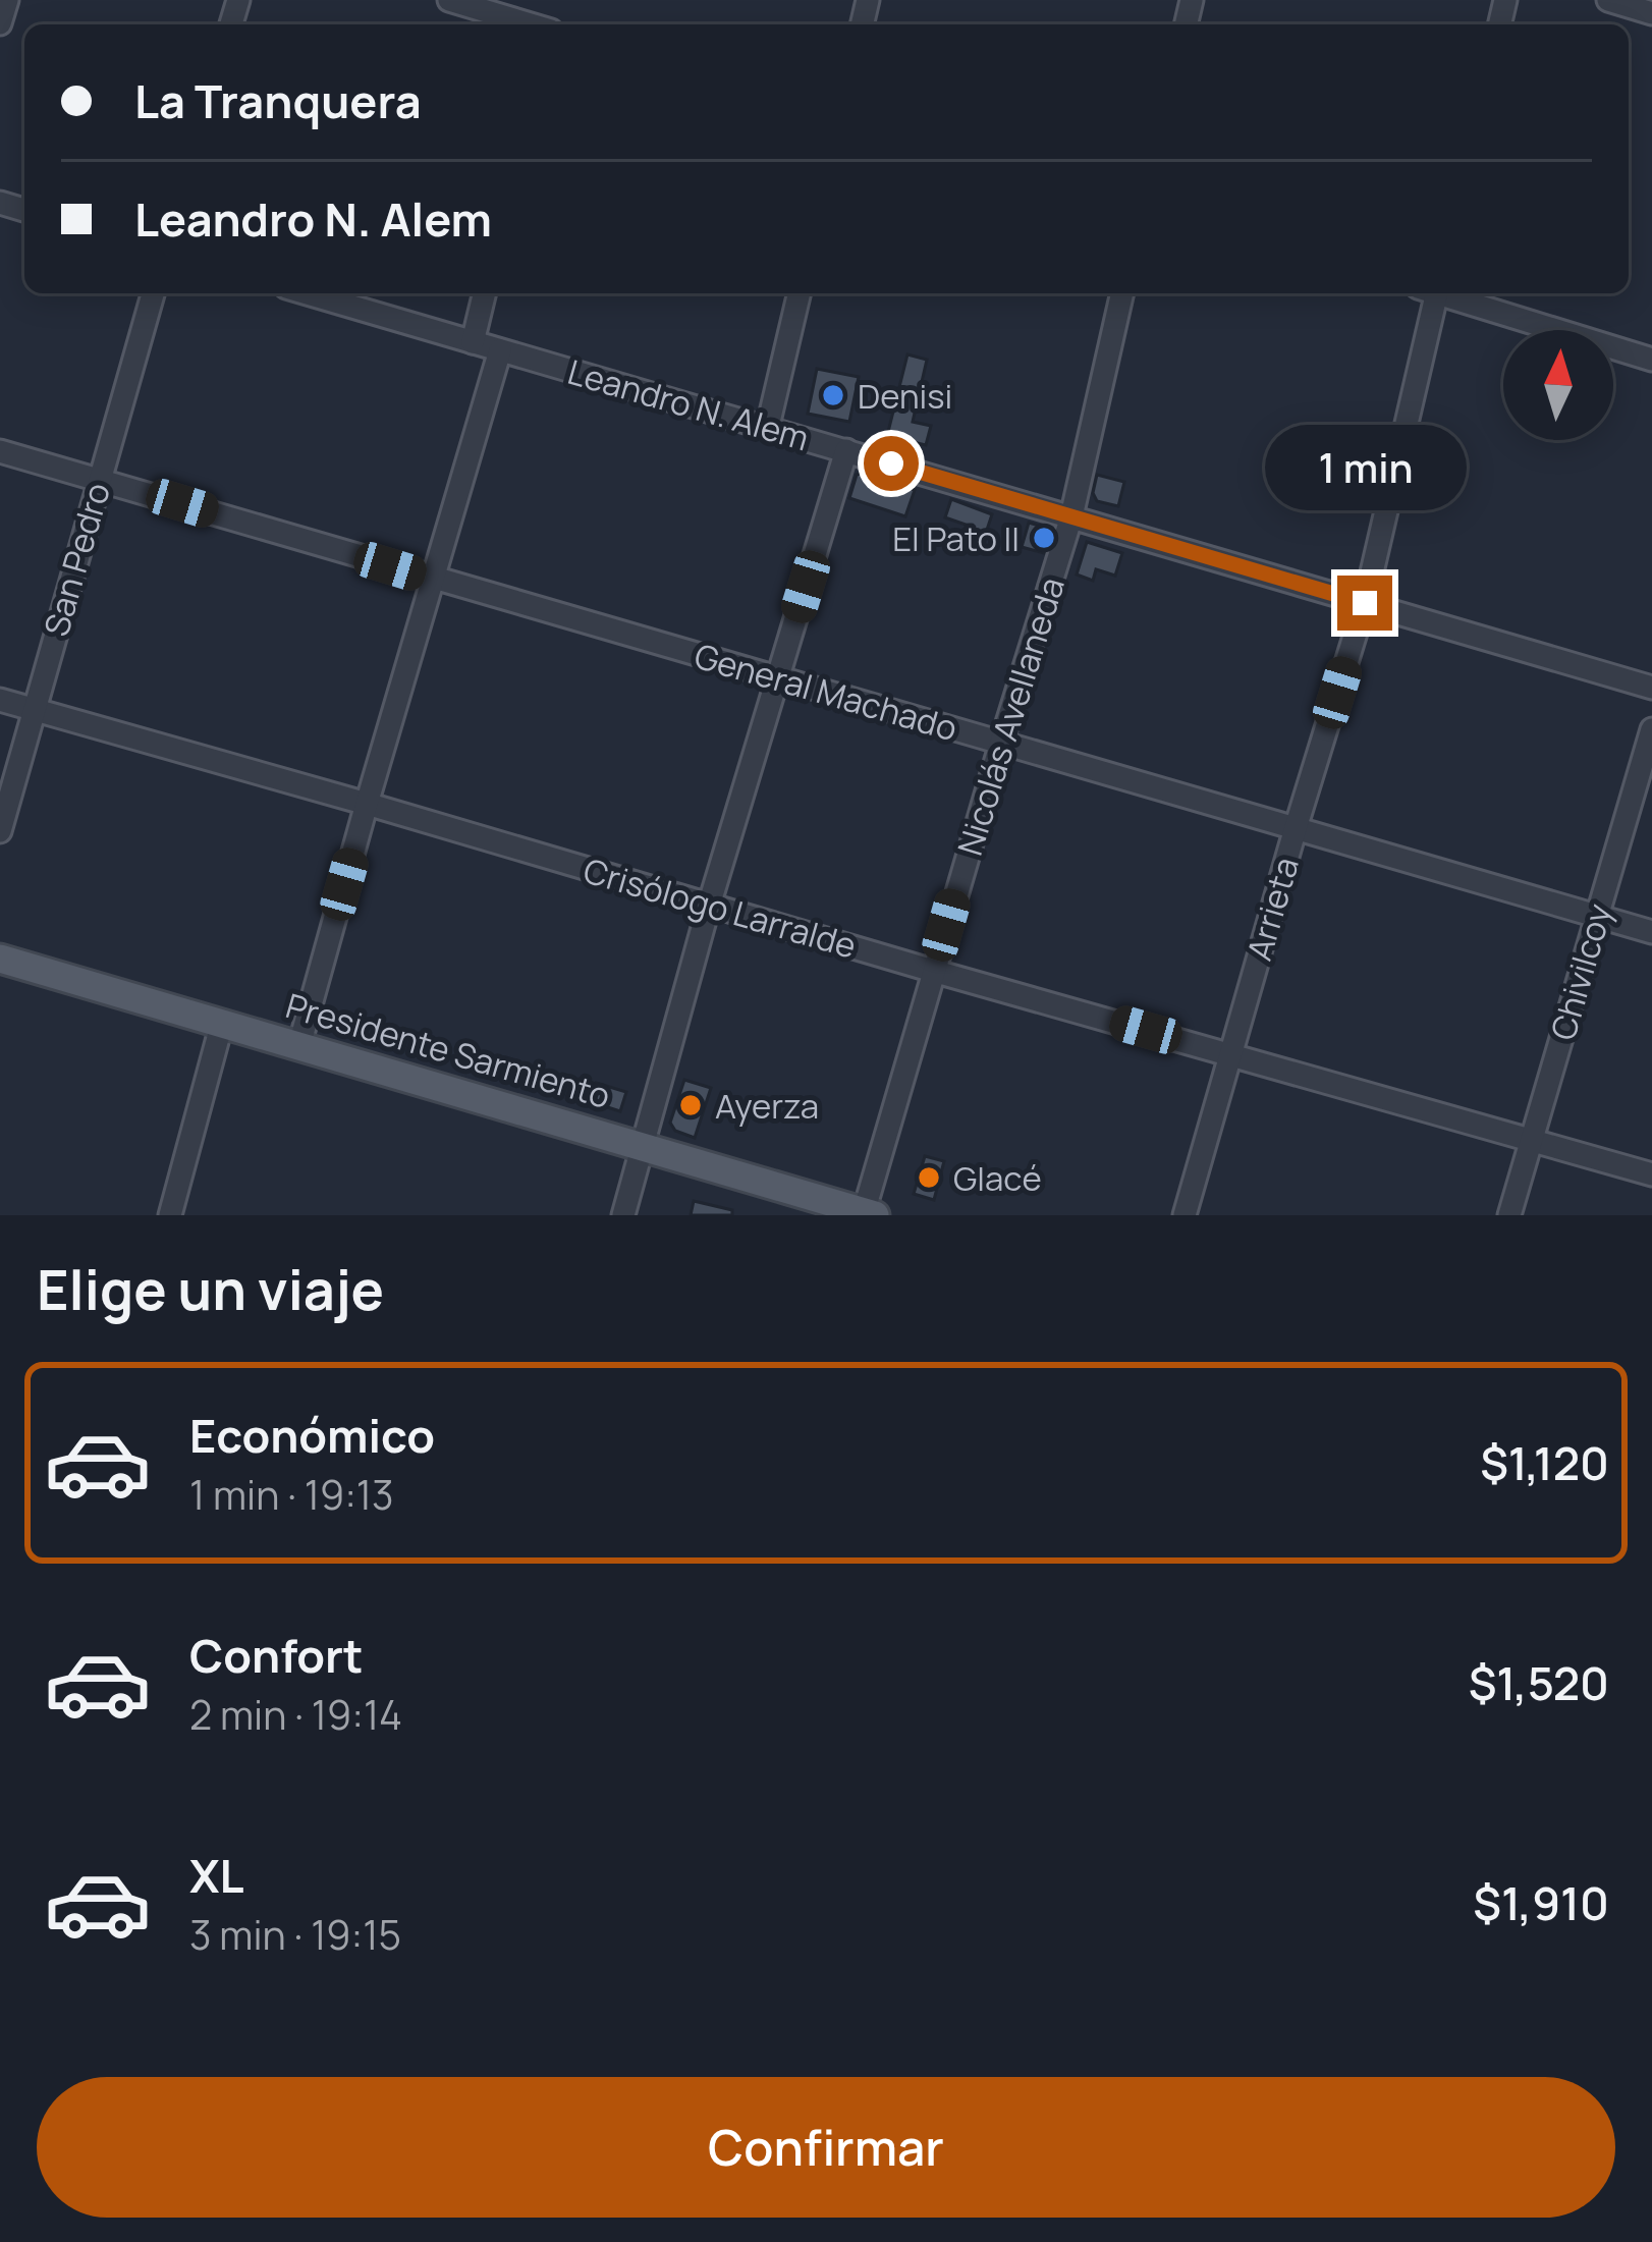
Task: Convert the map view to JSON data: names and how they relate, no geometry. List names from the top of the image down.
{
  "streets": {
    "main road": ["Presidente Sarmiento"],
    "street": [
      "Leandro N. Alem",
      "San Pedro",
      "General Machado",
      "Nicolás Avellaneda",
      "Crisólogo Larralde",
      "Arrieta",
      "Chivilcoy"
    ]
  },
  "crossings": [
    ["Leandro N. Alem", "Nicolás Avellaneda"],
    ["Leandro N. Alem", "Arrieta"],
    ["San Pedro", "General Machado"],
    ["San Pedro", "Crisólogo Larralde"],
    ["General Machado", "Nicolás Avellaneda"],
    ["General Machado", "Arrieta"],
    ["General Machado", "Chivilcoy"],
    ["Nicolás Avellaneda", "Crisólogo Larralde"],
    ["Nicolás Avellaneda", "Presidente Sarmiento"],
    ["Crisólogo Larralde", "Arrieta"],
    ["Crisólogo Larralde", "Chivilcoy"]
  ],
  "places": [
    "Denisi",
    "El Pato II",
    "Ayerza",
    "Glacé"
  ],
  "north": "top",
  "page": {
    "banner": ["La Tranquera", "Leandro N. Alem"],
    "bubble": "1 min",
    "heading": "Elige un viaje",
    "list": [
      {
        "name": "Económico",
        "note": "1 min · 19:13",
        "value": "$1,120"
      },
      {
        "name": "Confort",
        "note": "2 min · 19:14",
        "value": "$1,520"
      },
      {
        "name": "XL",
        "note": "3 min · 19:15",
        "value": "$1,910"
      }
    ],
    "buttons": "Confirmar"
  }
}
